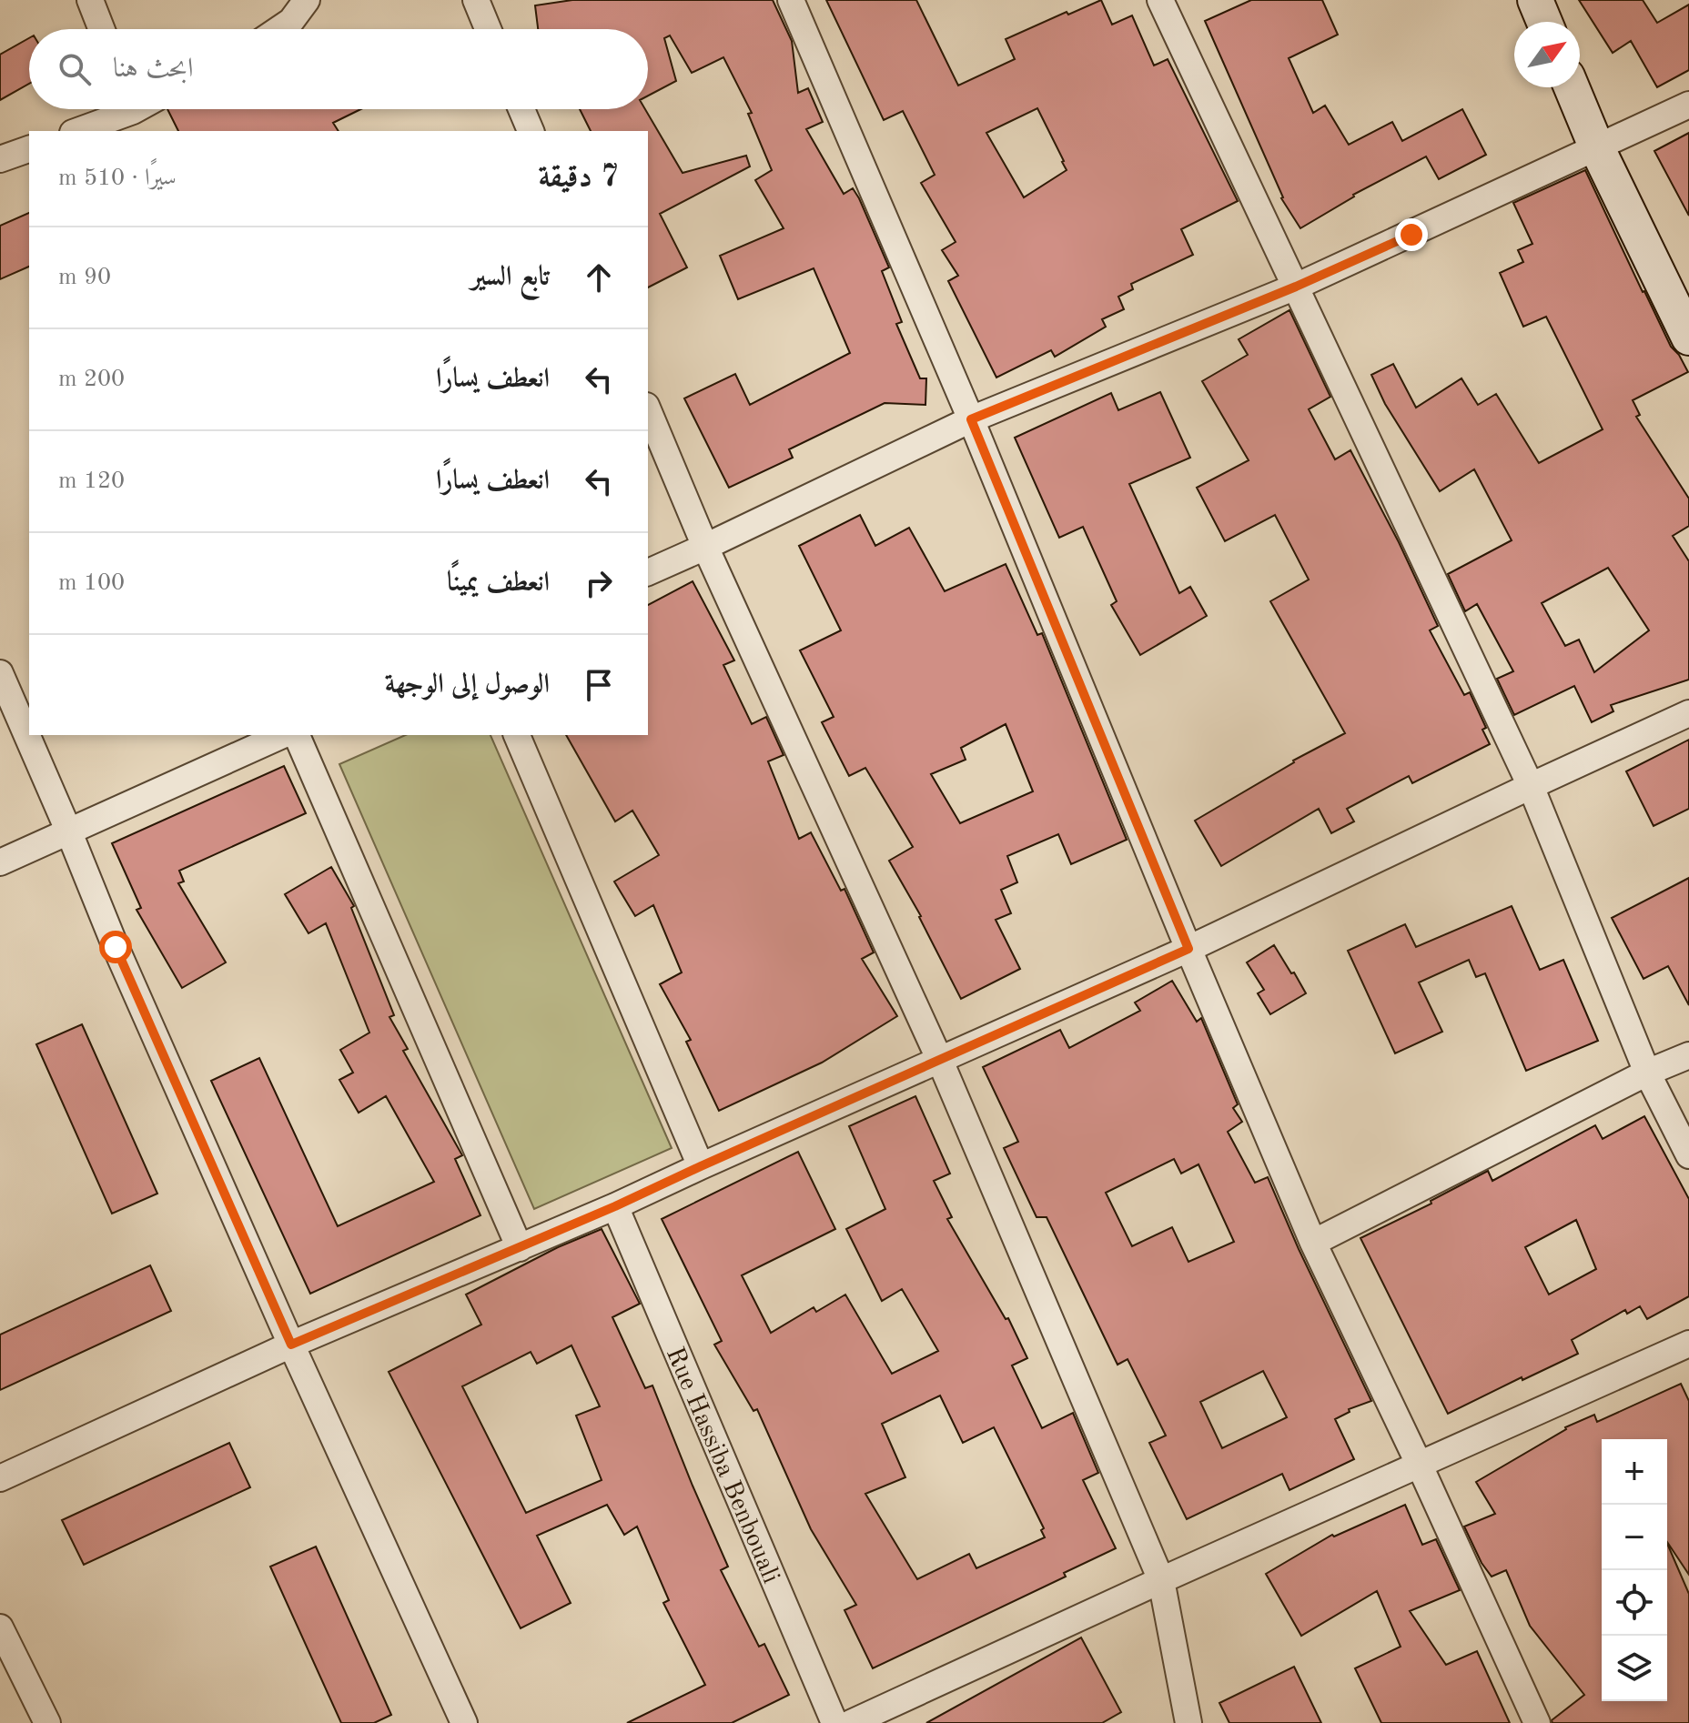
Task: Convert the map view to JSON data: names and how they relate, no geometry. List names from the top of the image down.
{
  "streets": {
    "street": ["Rue Hassiba Benbouali"]
  },
  "north": "top right",
  "page": {
    "search": "ابحث هنا",
    "heading": ["7 دقيقة", "سيرًا · 510 m"],
    "list": [
      ["تابع السير", "90 m"],
      ["انعطف يسارًا", "200 m"],
      ["انعطف يسارًا", "120 m"],
      ["انعطف يمينًا", "100 m"],
      "الوصول إلى الوجهة"
    ],
    "map_buttons": ["+", "−"]
  }
}
